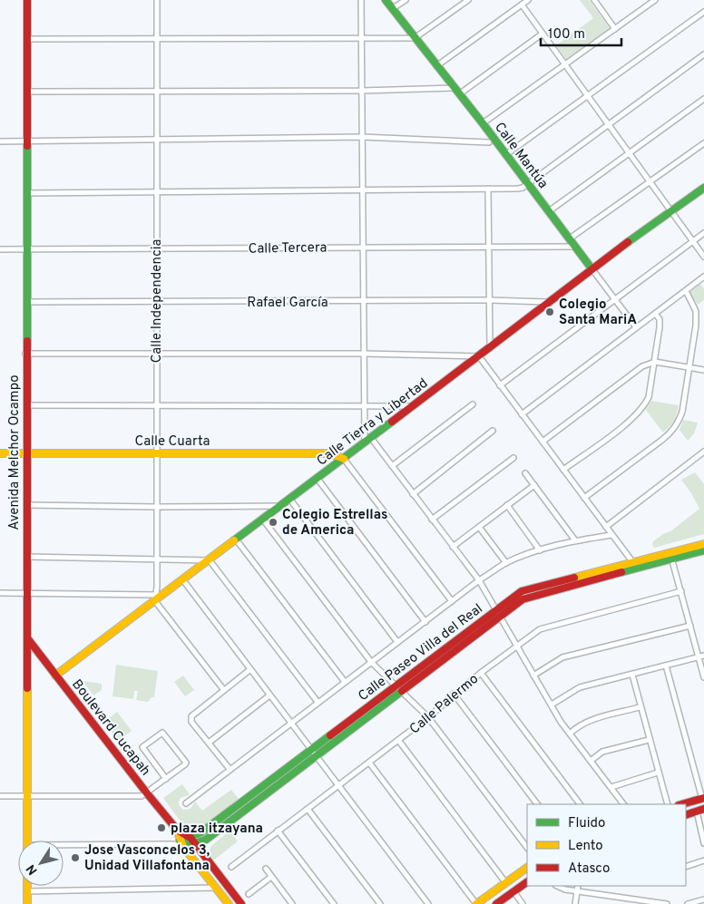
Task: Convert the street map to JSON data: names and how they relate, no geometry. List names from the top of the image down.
{
  "streets": {
    "street": [
      "Calle Mantúa",
      "Calle Tercera",
      "Calle Independencia",
      "Rafael García",
      "Calle Tierra y Libertad",
      "Calle Cuarta",
      "Avenida Melchor Ocampo",
      "Calle Paseo Villa del Real",
      "Calle Palermo",
      "Boulevard Cucapah"
    ]
  },
  "crossings": [
    ["Calle Mantúa", "Calle Tercera"],
    ["Calle Mantúa", "Calle Tierra y Libertad"],
    ["Calle Tercera", "Calle Independencia"],
    ["Calle Tercera", "Avenida Melchor Ocampo"],
    ["Calle Independencia", "Rafael García"],
    ["Calle Independencia", "Calle Tierra y Libertad"],
    ["Calle Independencia", "Calle Cuarta"],
    ["Rafael García", "Calle Tierra y Libertad"],
    ["Rafael García", "Avenida Melchor Ocampo"],
    ["Calle Tierra y Libertad", "Calle Cuarta"],
    ["Calle Tierra y Libertad", "Boulevard Cucapah"],
    ["Calle Cuarta", "Avenida Melchor Ocampo"],
    ["Avenida Melchor Ocampo", "Boulevard Cucapah"],
    ["Calle Paseo Villa del Real", "Boulevard Cucapah"]
  ],
  "places": [
    "Colegio Santa MariA",
    "Colegio Estrellas de America",
    "plaza itzayana",
    "Jose Vasconcelos 3, Unidad Villafontana"
  ],
  "legend": ["Fluido", "Lento", "Atasco"],
  "scale_bar": "100 m",
  "north": "bottom left"
}
